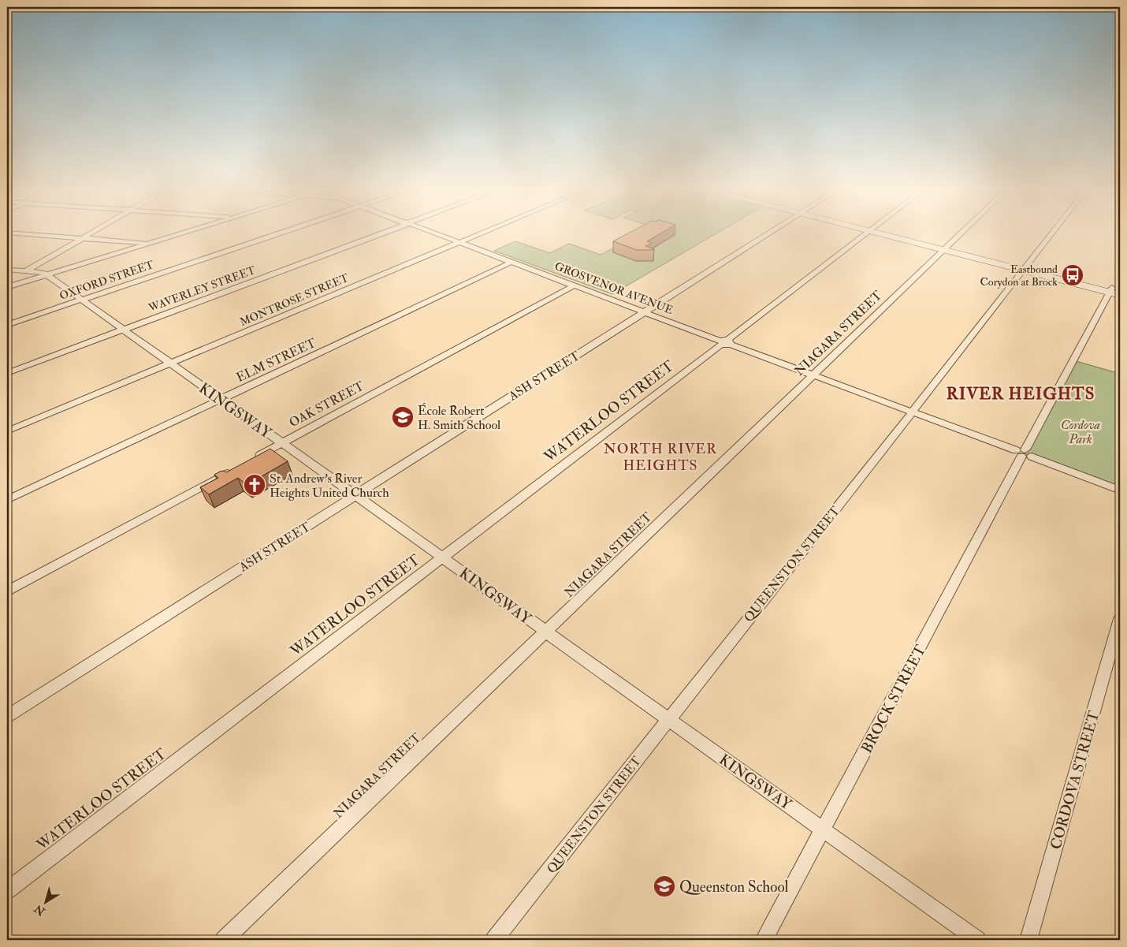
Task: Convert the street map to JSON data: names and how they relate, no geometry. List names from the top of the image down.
{
  "streets": {
    "street": [
      "OXFORD STREET",
      "GROSVENOR AVENUE",
      "WAVERLEY STREET",
      "MONTROSE STREET",
      "NIAGARA STREET",
      "ELM STREET",
      "ASH STREET",
      "OAK STREET",
      "KINGSWAY",
      "WATERLOO STREET",
      "QUEENSTON STREET",
      "BROCK STREET",
      "CORDOVA STREET"
    ]
  },
  "crossings": [
    ["OXFORD STREET", "KINGSWAY"],
    ["GROSVENOR AVENUE", "MONTROSE STREET"],
    ["GROSVENOR AVENUE", "NIAGARA STREET"],
    ["GROSVENOR AVENUE", "ELM STREET"],
    ["GROSVENOR AVENUE", "ASH STREET"],
    ["GROSVENOR AVENUE", "OAK STREET"],
    ["GROSVENOR AVENUE", "WATERLOO STREET"],
    ["GROSVENOR AVENUE", "QUEENSTON STREET"],
    ["GROSVENOR AVENUE", "BROCK STREET"],
    ["WAVERLEY STREET", "KINGSWAY"],
    ["MONTROSE STREET", "KINGSWAY"],
    ["NIAGARA STREET", "KINGSWAY"],
    ["ELM STREET", "KINGSWAY"],
    ["ASH STREET", "KINGSWAY"],
    ["OAK STREET", "KINGSWAY"],
    ["KINGSWAY", "WATERLOO STREET"],
    ["KINGSWAY", "QUEENSTON STREET"],
    ["KINGSWAY", "BROCK STREET"]
  ],
  "districts": ["RIVER HEIGHTS", "NORTH RIVER HEIGHTS"],
  "parks": ["Cordova Park"],
  "places": {
    "bus stop": ["Eastbound Corydon at Brock"],
    "school or university": ["École Robert H. Smith School", "Queenston School"],
    "church": ["St. Andrew's River Heights United Church"]
  },
  "north": "bottom left"
}
